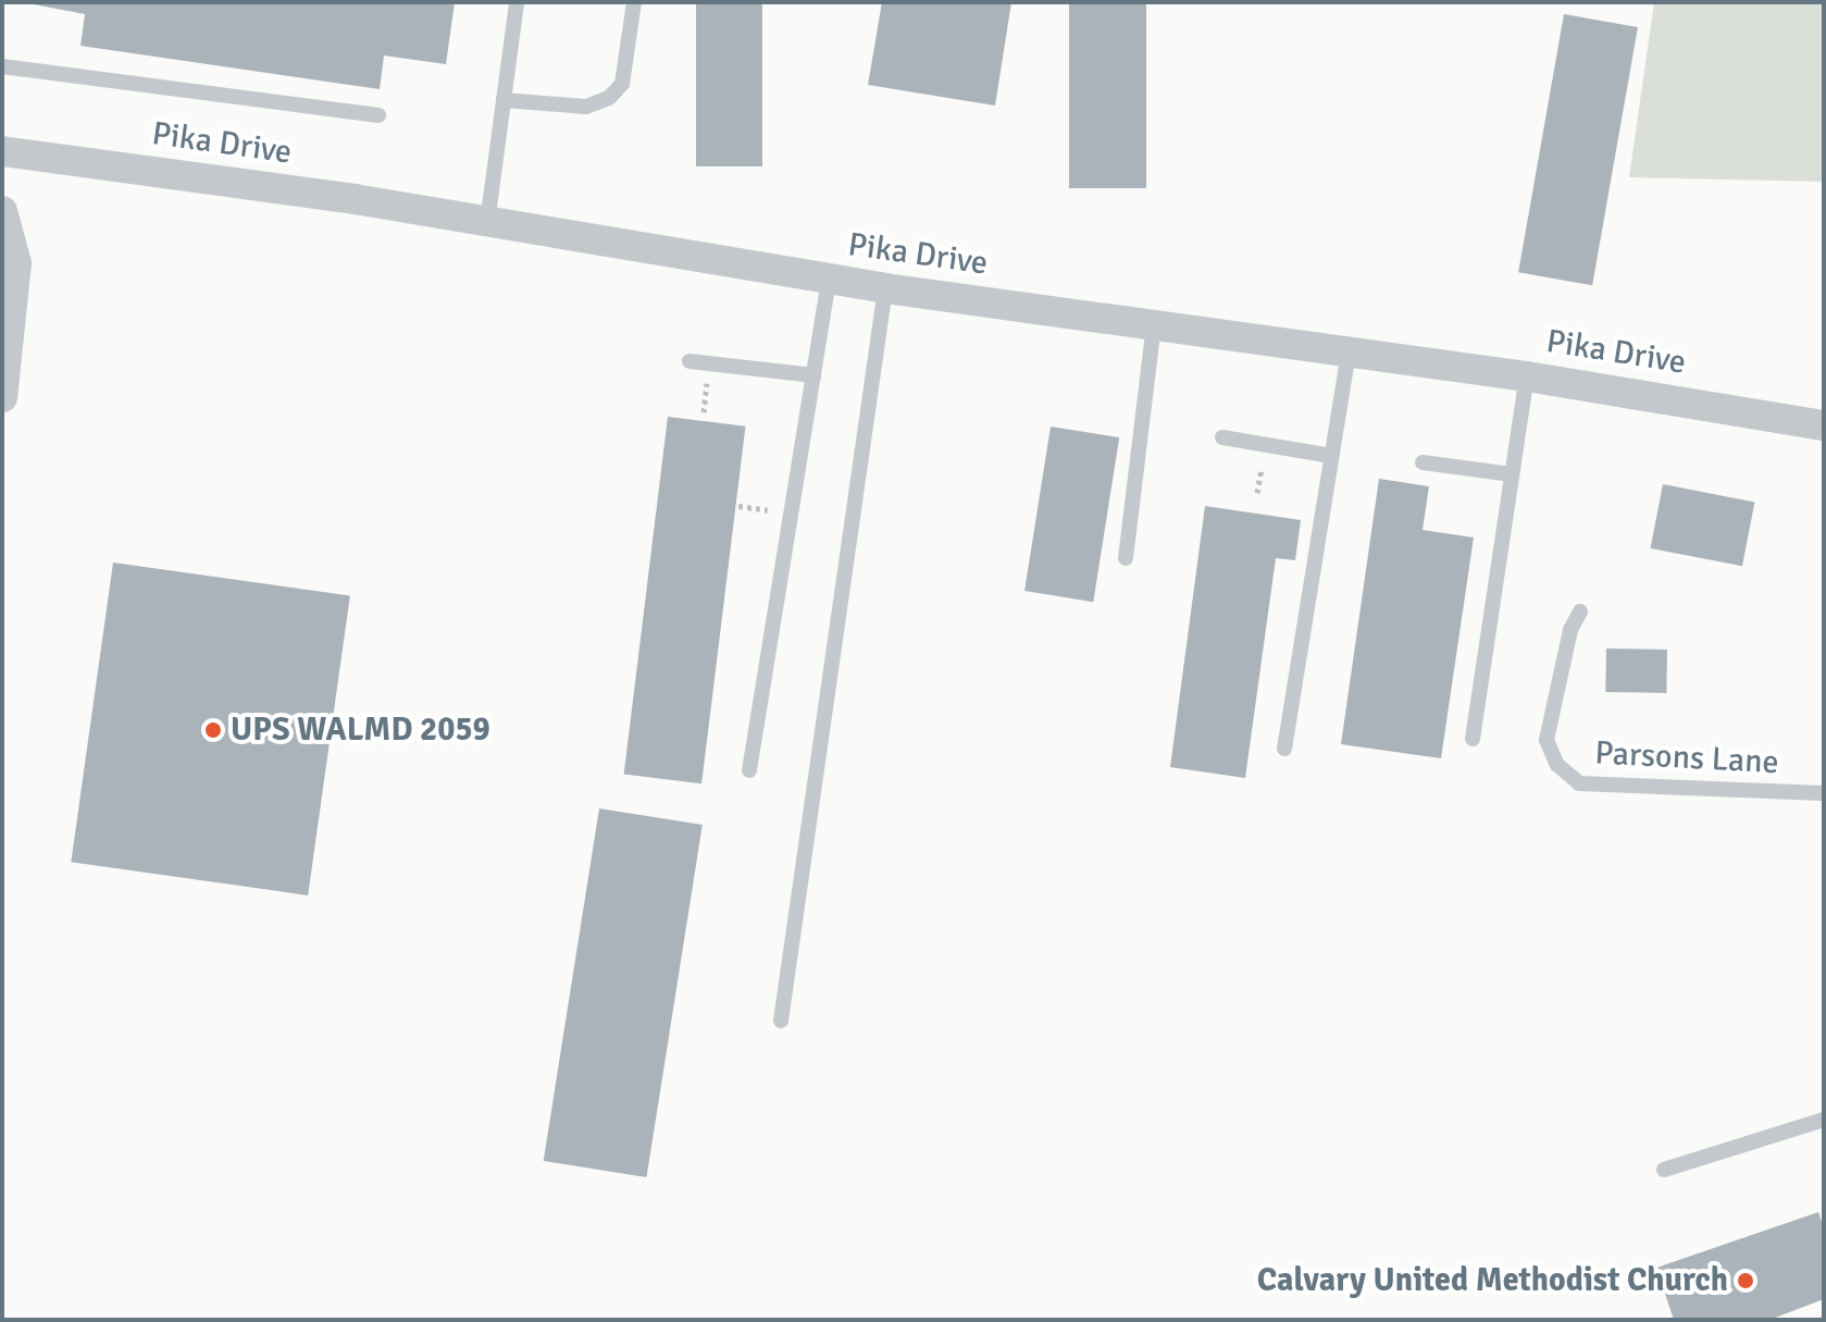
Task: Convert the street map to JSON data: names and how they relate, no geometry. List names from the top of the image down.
{
  "streets": {
    "street": ["Pika Drive"],
    "lane": ["Parsons Lane"]
  },
  "places": ["UPS WALMD 2059", "Calvary United Methodist Church"]
}
